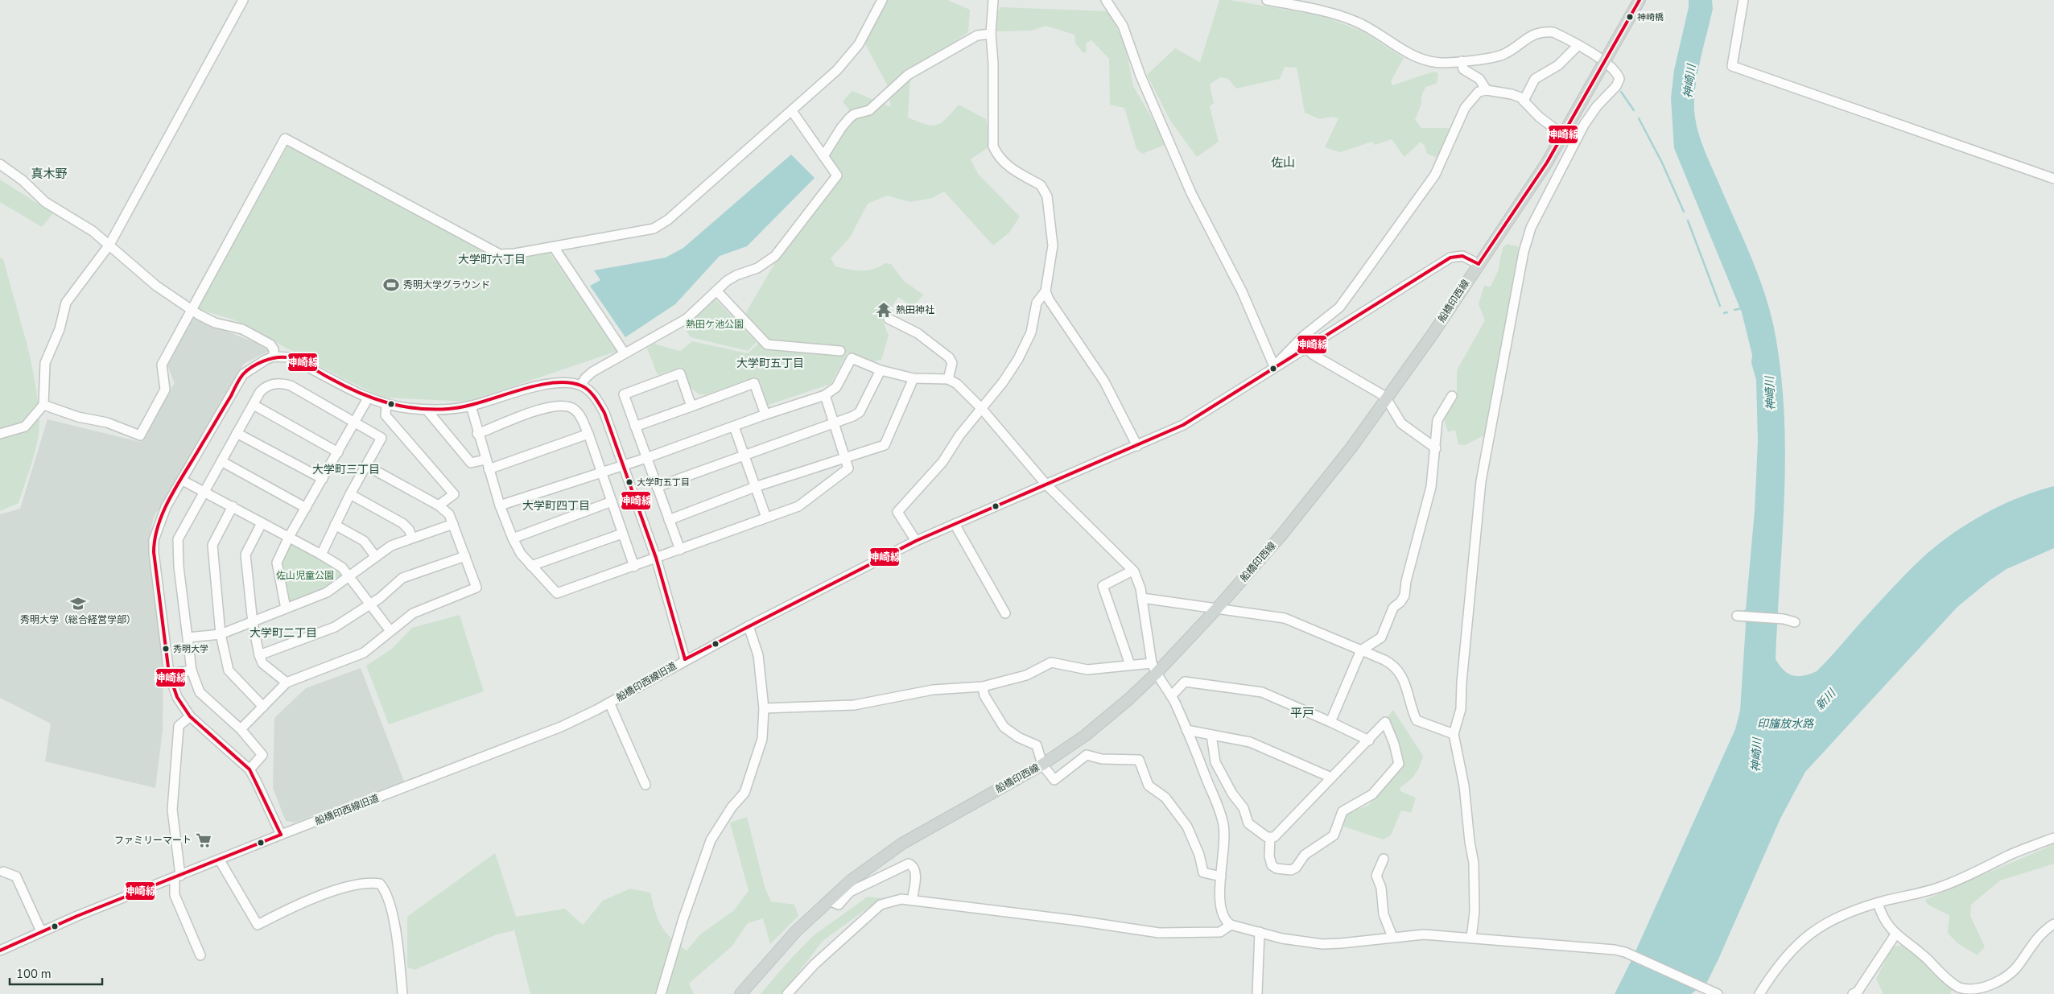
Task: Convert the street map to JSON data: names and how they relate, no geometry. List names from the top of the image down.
{
  "streets": {
    "main road": ["船橋印西線"],
    "street": ["船橋印西線旧道"]
  },
  "crossings": [
    ["船橋印西線", "船橋印西線旧道"]
  ],
  "districts": [
    "佐山",
    "真木野",
    "大学町六丁目",
    "大学町五丁目",
    "大学町三丁目",
    "大学町四丁目",
    "大学町二丁目",
    "平戸"
  ],
  "water": ["神崎川", "新川", "印旛放水路"],
  "parks": ["熱田ケ池公園", "佐山児童公園"],
  "places": {
    "other": ["神崎橋", "大学町五丁目", "秀明大学"],
    "sports": ["秀明大学グラウンド"],
    "temple": ["熱田神社"],
    "school or university": ["秀明大学（総合経営学部）"],
    "supermarket": ["ファミリーマート"]
  },
  "lines": ["transit line 神崎線"],
  "scale_bar": "100 m"
}
